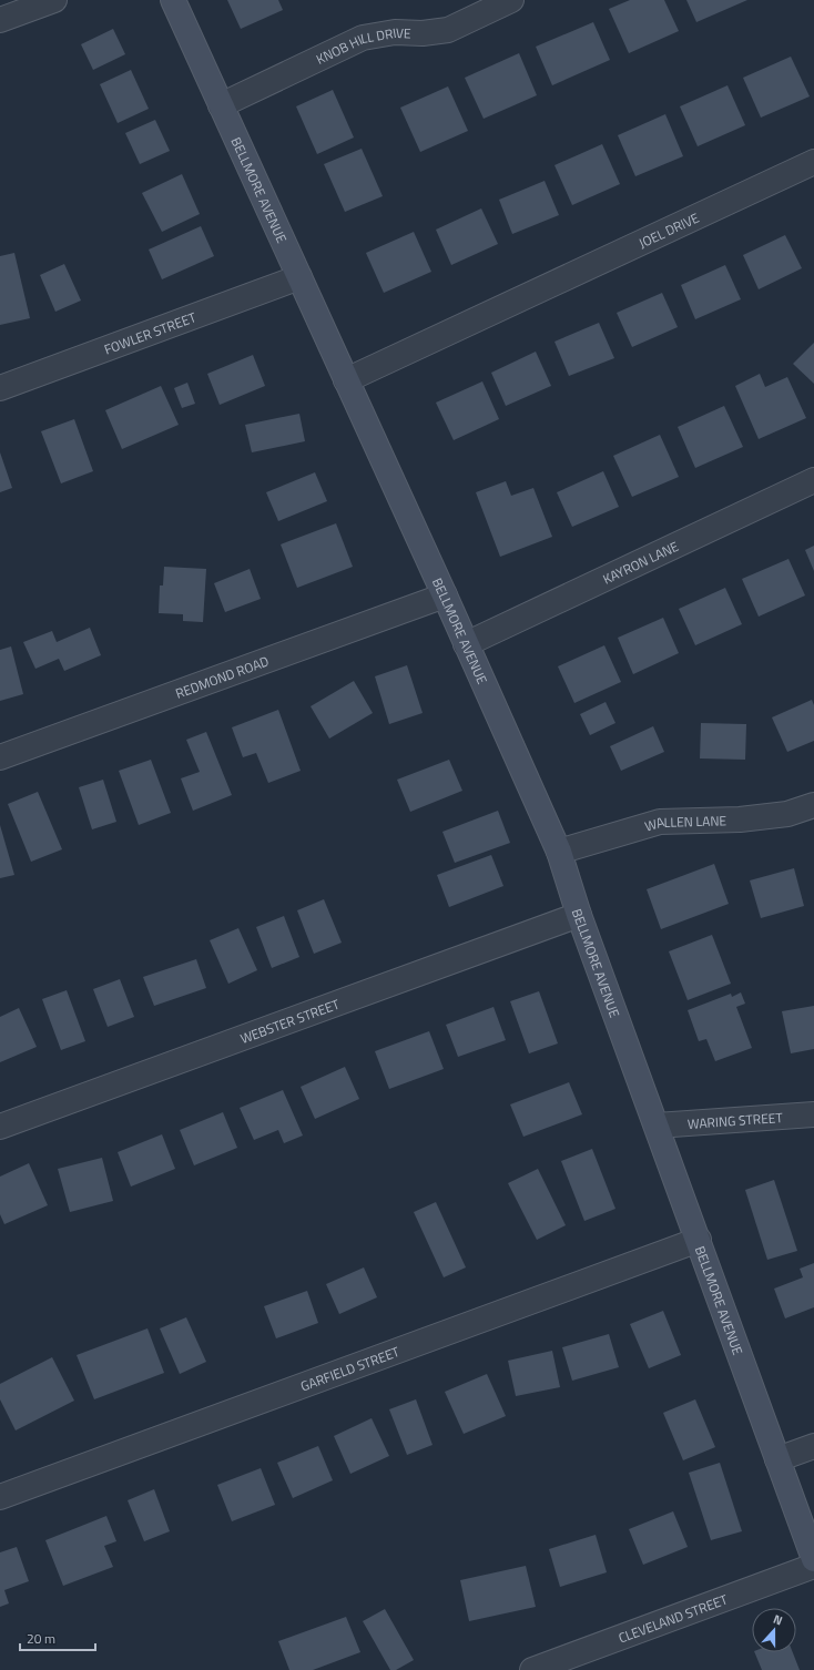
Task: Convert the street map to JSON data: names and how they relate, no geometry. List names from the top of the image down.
{
  "streets": {
    "main road": ["BELLMORE AVENUE"],
    "street": [
      "KNOB HILL DRIVE",
      "JOEL DRIVE",
      "FOWLER STREET",
      "KAYRON LANE",
      "REDMOND ROAD",
      "WALLEN LANE",
      "WEBSTER STREET",
      "WARING STREET",
      "GARFIELD STREET",
      "CLEVELAND STREET"
    ]
  },
  "crossings": [
    ["KNOB HILL DRIVE", "BELLMORE AVENUE"],
    ["BELLMORE AVENUE", "JOEL DRIVE"],
    ["BELLMORE AVENUE", "FOWLER STREET"],
    ["BELLMORE AVENUE", "KAYRON LANE"],
    ["BELLMORE AVENUE", "REDMOND ROAD"],
    ["BELLMORE AVENUE", "WALLEN LANE"],
    ["BELLMORE AVENUE", "WEBSTER STREET"],
    ["BELLMORE AVENUE", "WARING STREET"],
    ["BELLMORE AVENUE", "GARFIELD STREET"]
  ],
  "scale_bar": "20 m",
  "north": "top"
}
